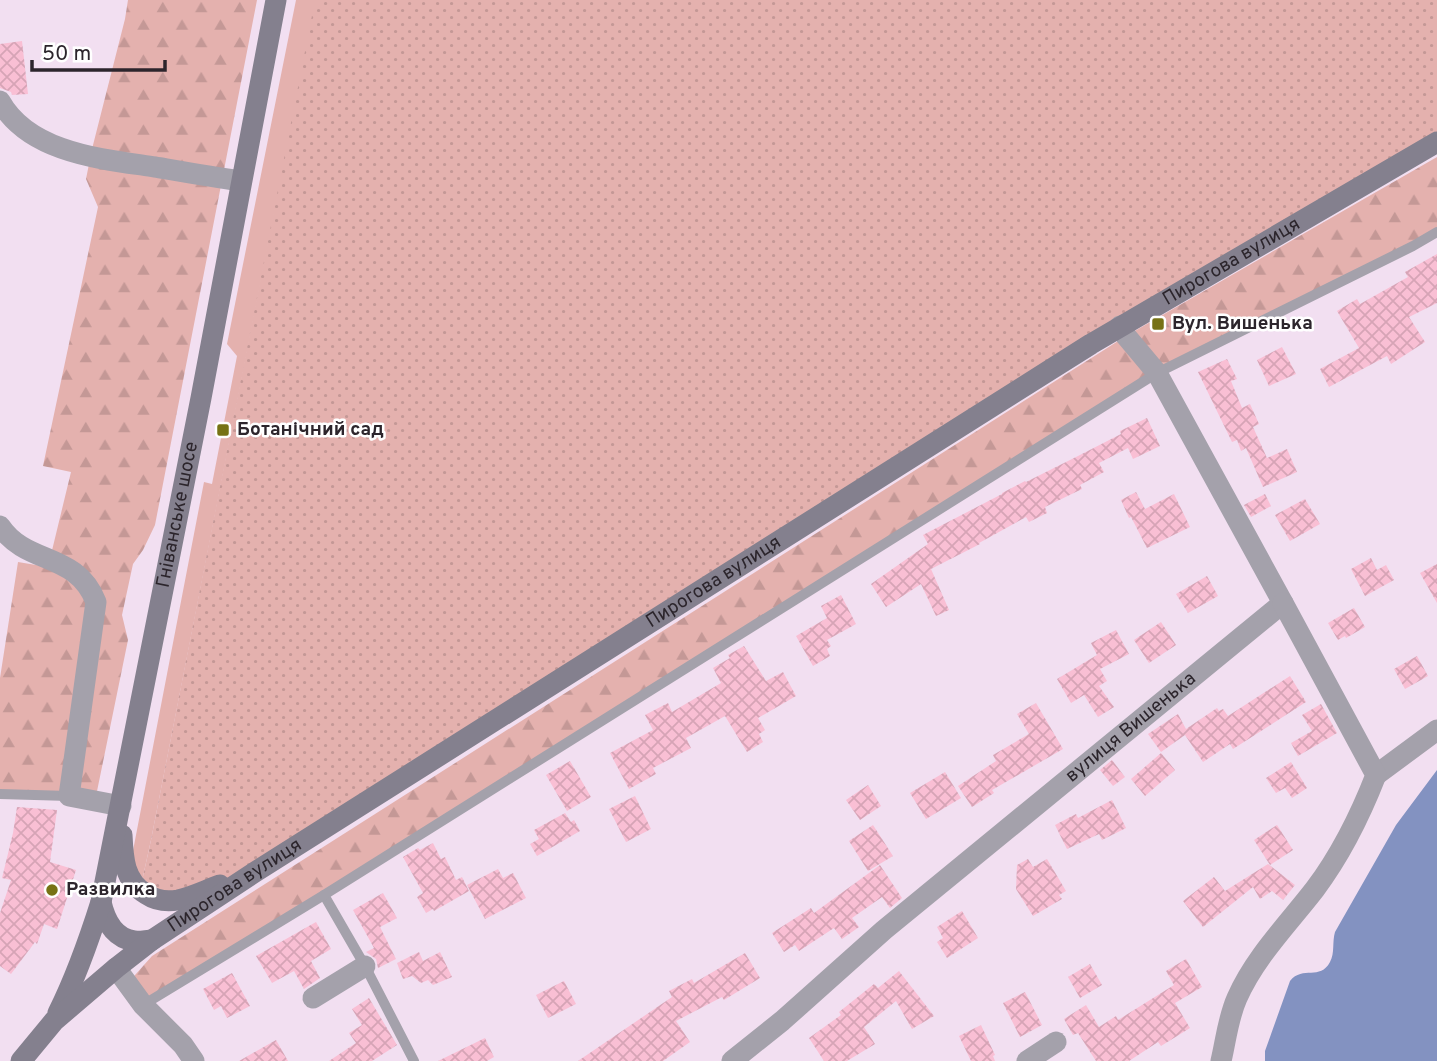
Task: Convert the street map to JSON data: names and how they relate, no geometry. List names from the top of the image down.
{
  "streets": {
    "main road": ["Пирогова вулиця", "Гніванське шосе"],
    "street": ["вулиця Вишенька"]
  },
  "crossings": [
    ["Пирогова вулиця", "Гніванське шосе"]
  ],
  "places": {
    "transit": ["Вул. Вишенька", "Ботанічний сад"],
    "other": ["Развилка"]
  },
  "scale_bar": "50 m"
}
